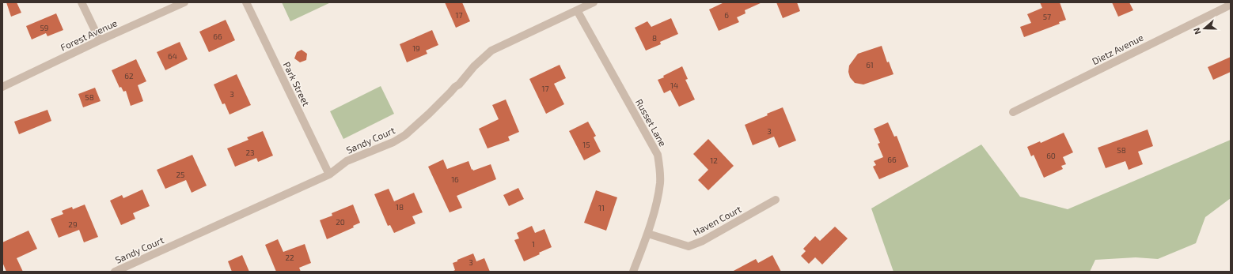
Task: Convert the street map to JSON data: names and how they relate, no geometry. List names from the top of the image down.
{
  "streets": {
    "street": [
      "Forest Avenue",
      "Dietz Avenue",
      "Park Street",
      "Russet Lane",
      "Sandy Court",
      "Haven Court"
    ]
  },
  "crossings": [
    ["Park Street", "Sandy Court"],
    ["Russet Lane", "Sandy Court"],
    ["Russet Lane", "Haven Court"]
  ],
  "house_numbers": [
    "17",
    "6",
    "57",
    "59",
    "66",
    "8",
    "19",
    "64",
    "61",
    "62",
    "14",
    "17",
    "3",
    "58",
    "3",
    "15",
    "58",
    "23",
    "60",
    "66",
    "12",
    "25",
    "16",
    "18",
    "11",
    "20",
    "29",
    "1",
    "22",
    "3"
  ],
  "north": "left"
}
